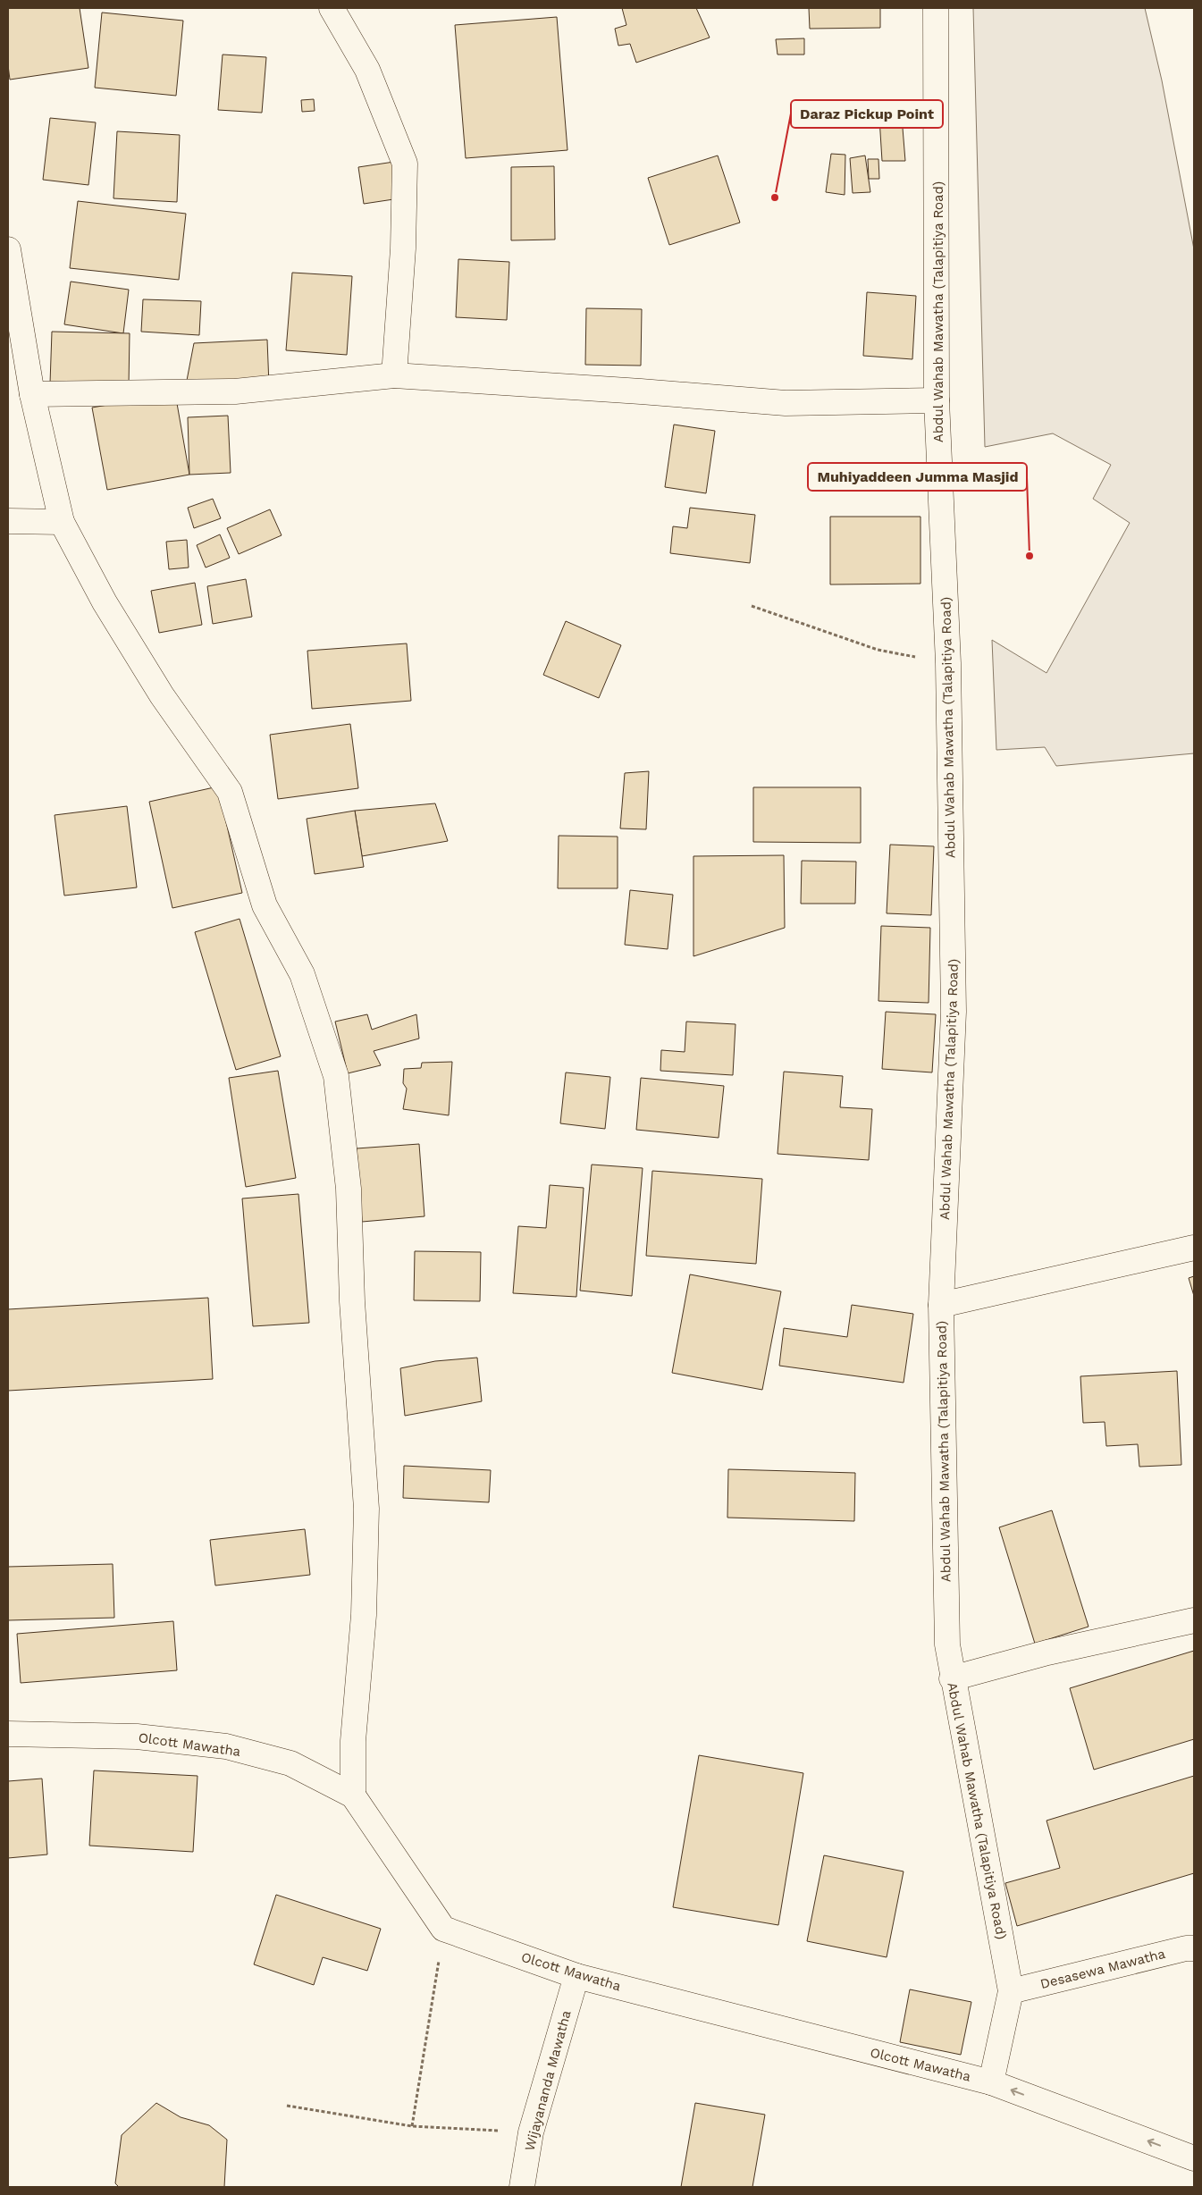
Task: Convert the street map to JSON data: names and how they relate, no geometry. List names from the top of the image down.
{
  "streets": {
    "street": [
      "Abdul Wahab Mawatha (Talapitiya Road)",
      "Olcott Mawatha",
      "Desasewa Mawatha",
      "Wijayananda Mawatha"
    ]
  },
  "crossings": [
    ["Abdul Wahab Mawatha (Talapitiya Road)", "Olcott Mawatha"],
    ["Abdul Wahab Mawatha (Talapitiya Road)", "Desasewa Mawatha"],
    ["Olcott Mawatha", "Wijayananda Mawatha"]
  ],
  "places": ["Daraz Pickup Point", "Muhiyaddeen Jumma Masjid"]
}
